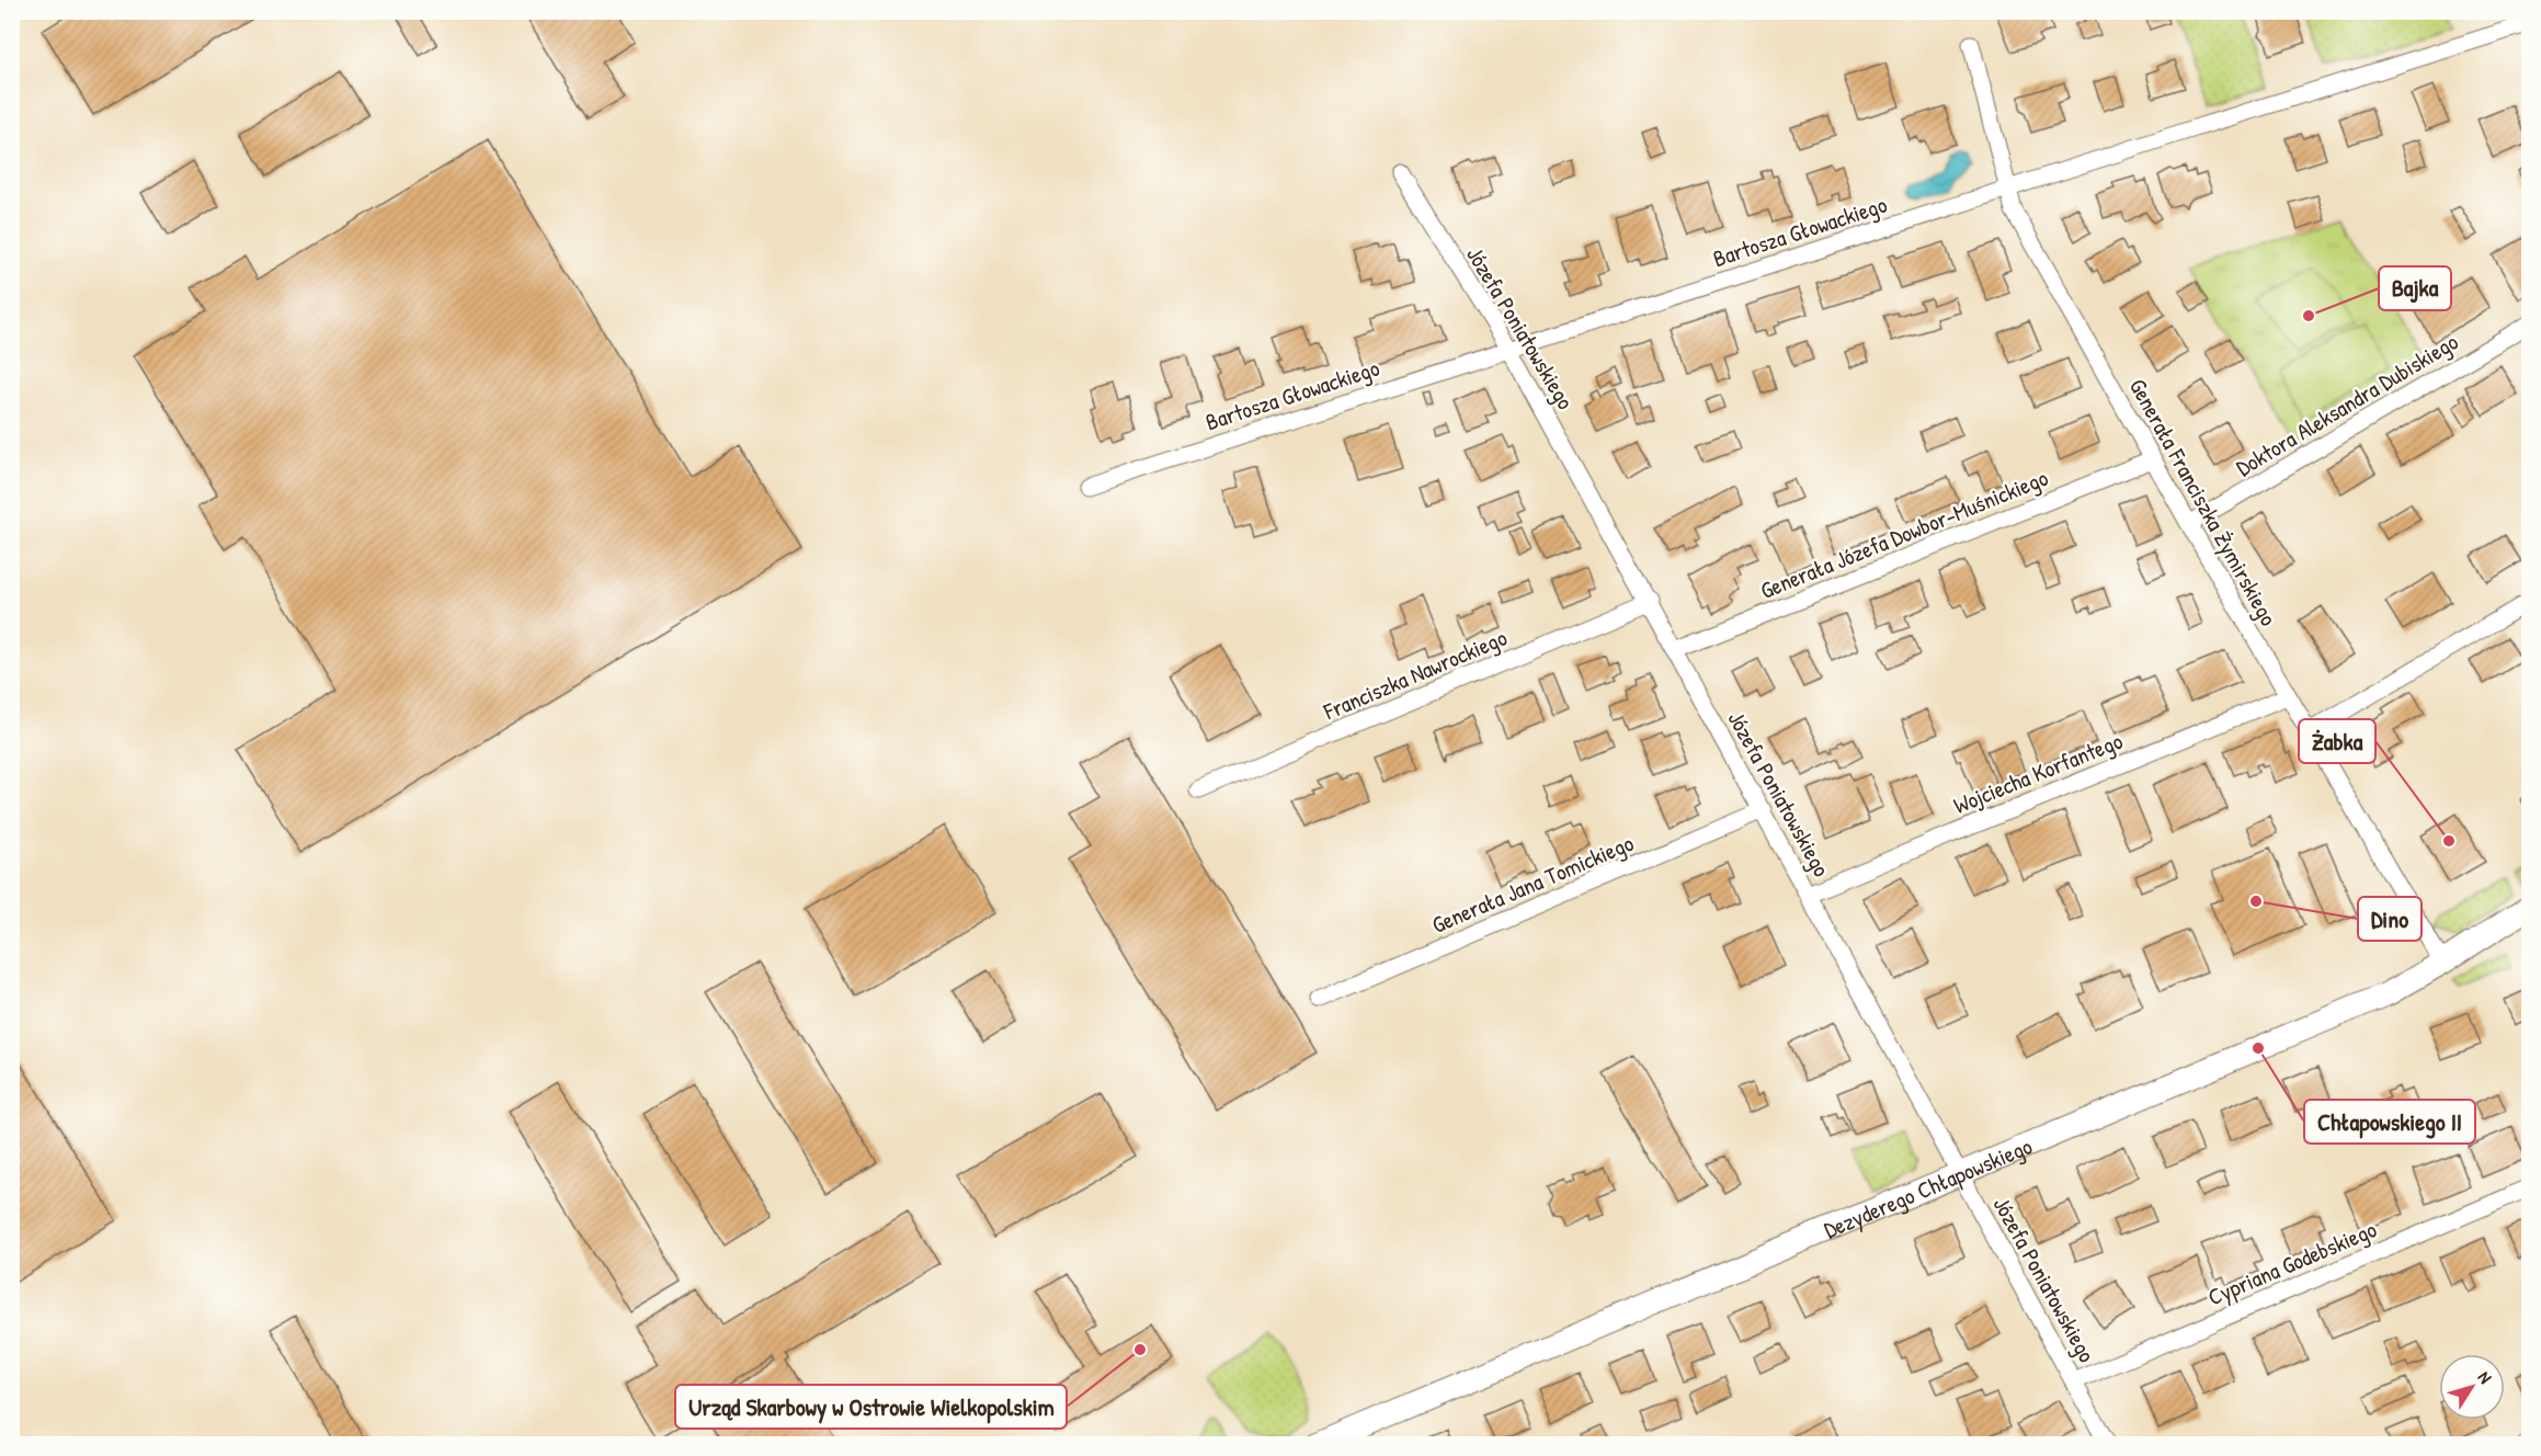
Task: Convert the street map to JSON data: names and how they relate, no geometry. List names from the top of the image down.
{
  "streets": {
    "street": [
      "Bartosza Głowackiego",
      "Józefa Poniatowskiego",
      "Doktora Aleksandra Dubiskiego",
      "Generała Franciszka Żymirskiego",
      "Generała Józefa Dowbor-Muśnickiego",
      "Franciszka Nawrockiego",
      "Wojciecha Korfantego",
      "Generała Jana Tomickiego",
      "Dezyderego Chłapowskiego",
      "Cypriana Godebskiego"
    ]
  },
  "crossings": [
    ["Bartosza Głowackiego", "Józefa Poniatowskiego"],
    ["Bartosza Głowackiego", "Generała Franciszka Żymirskiego"],
    ["Józefa Poniatowskiego", "Generała Józefa Dowbor-Muśnickiego"],
    ["Józefa Poniatowskiego", "Franciszka Nawrockiego"],
    ["Józefa Poniatowskiego", "Wojciecha Korfantego"],
    ["Józefa Poniatowskiego", "Generała Jana Tomickiego"],
    ["Józefa Poniatowskiego", "Dezyderego Chłapowskiego"],
    ["Józefa Poniatowskiego", "Cypriana Godebskiego"],
    ["Doktora Aleksandra Dubiskiego", "Generała Franciszka Żymirskiego"],
    ["Generała Franciszka Żymirskiego", "Generała Józefa Dowbor-Muśnickiego"],
    ["Generała Franciszka Żymirskiego", "Wojciecha Korfantego"],
    ["Generała Franciszka Żymirskiego", "Dezyderego Chłapowskiego"]
  ],
  "places": [
    "Bajka",
    "Żabka",
    "Dino",
    "Chłapowskiego II",
    "Urząd Skarbowy w Ostrowie Wielkopolskim"
  ],
  "north": "top right"
}
